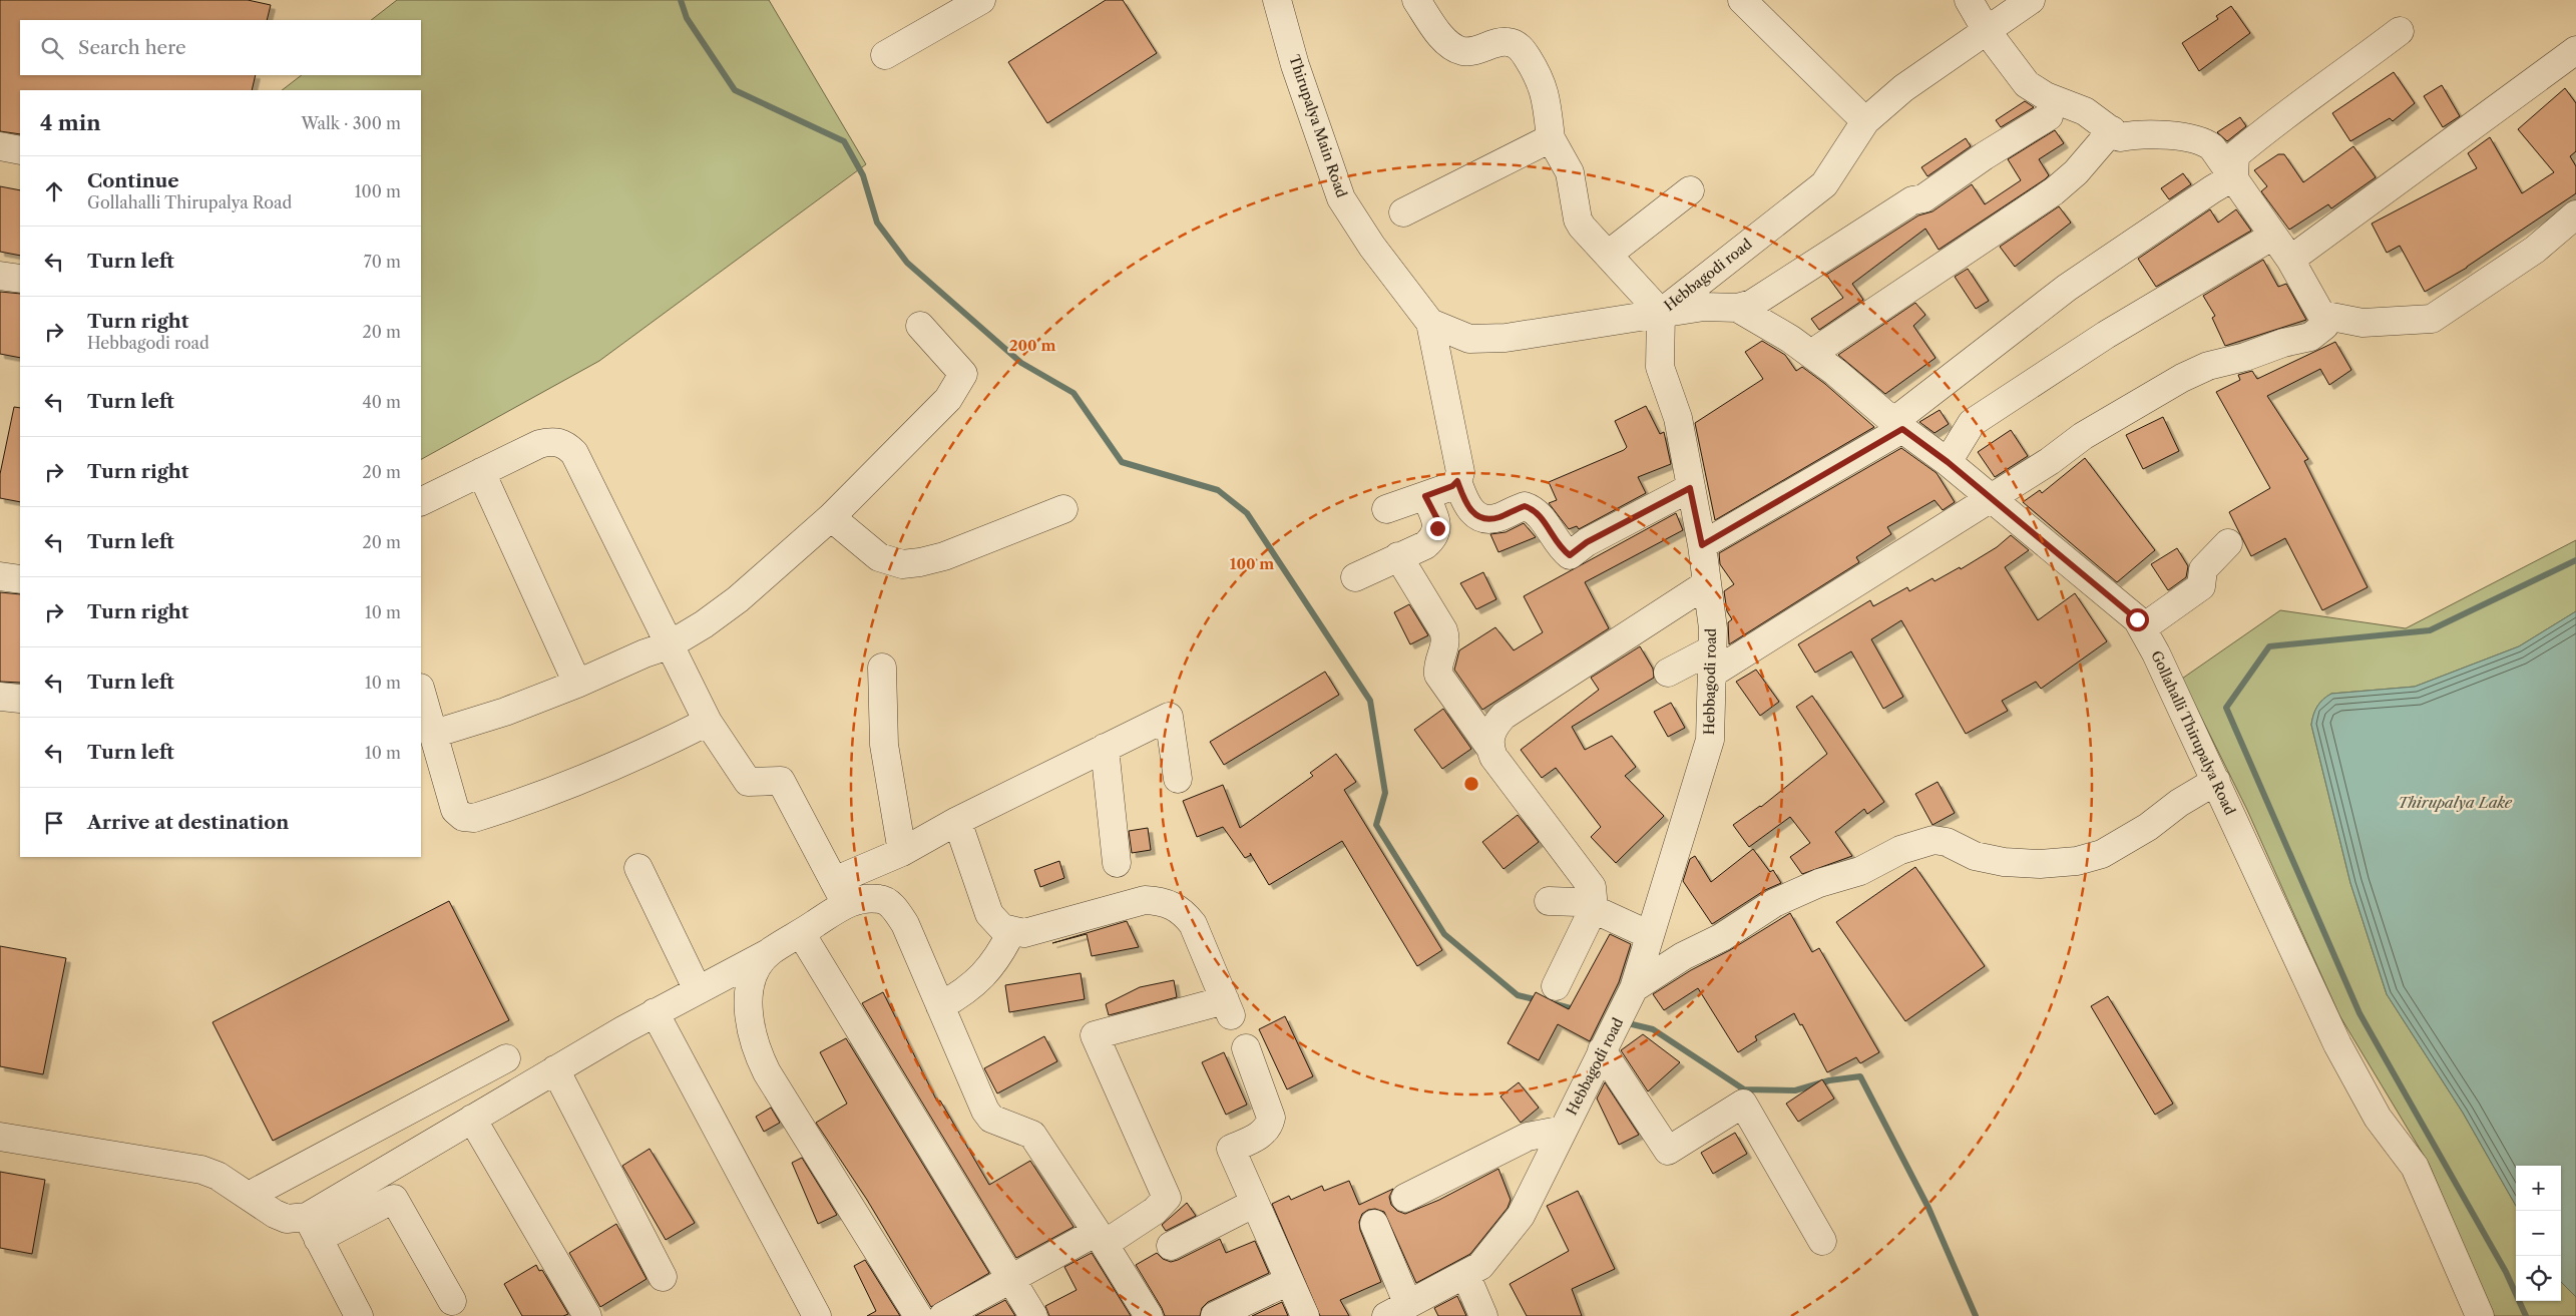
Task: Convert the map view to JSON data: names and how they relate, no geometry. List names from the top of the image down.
{
  "streets": {
    "street": ["Thirupalya Main Road", "Hebbagodi road", "Gollahalli Thirupalya Road"]
  },
  "water": ["Thirupalya Lake"],
  "page": {
    "search": "Search here",
    "heading": ["4 min", "Walk · 300 m"],
    "list": [
      ["Continue", "Gollahalli Thirupalya Road", "100 m"],
      ["Turn left", "70 m"],
      ["Turn right", "Hebbagodi road", "20 m"],
      ["Turn left", "40 m"],
      ["Turn right", "20 m"],
      ["Turn left", "20 m"],
      ["Turn right", "10 m"],
      ["Turn left", "10 m"],
      ["Turn left", "10 m"],
      "Arrive at destination"
    ],
    "map_buttons": ["+", "−"]
  },
  "rings": ["200 m", "100 m"]
}
